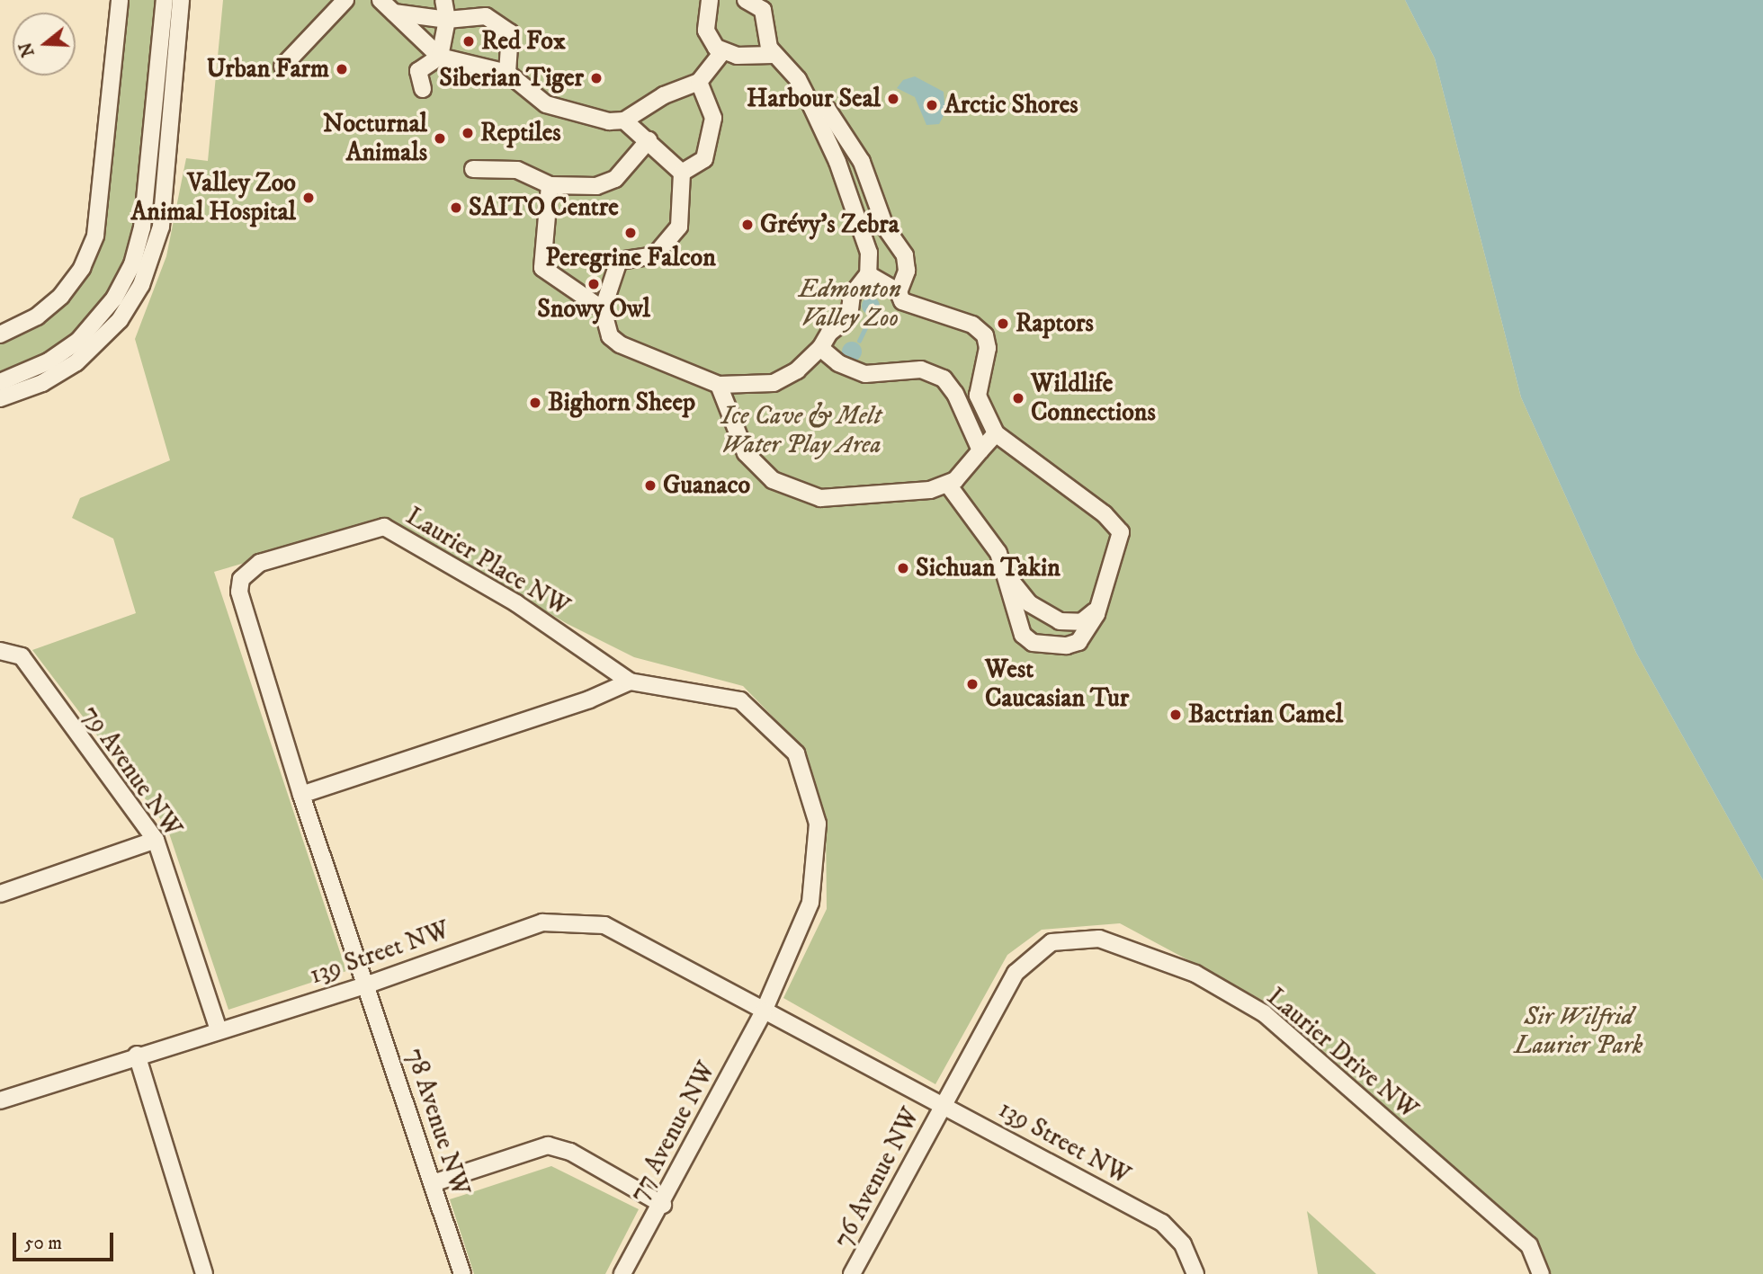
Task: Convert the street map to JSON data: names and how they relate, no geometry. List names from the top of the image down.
{
  "streets": {
    "street": [
      "Laurier Place NW",
      "79 Avenue NW",
      "139 Street NW",
      "Laurier Drive NW",
      "78 Avenue NW",
      "77 Avenue NW",
      "76 Avenue NW"
    ]
  },
  "crossings": [
    ["Laurier Place NW", "139 Street NW"],
    ["Laurier Place NW", "78 Avenue NW"],
    ["Laurier Place NW", "77 Avenue NW"],
    ["79 Avenue NW", "139 Street NW"],
    ["139 Street NW", "Laurier Drive NW"],
    ["139 Street NW", "78 Avenue NW"],
    ["139 Street NW", "77 Avenue NW"],
    ["139 Street NW", "76 Avenue NW"],
    ["Laurier Drive NW", "76 Avenue NW"]
  ],
  "parks": ["Edmonton Valley Zoo", "Ice Cave & Melt Water Play Area", "Sir Wilfrid Laurier Park"],
  "places": [
    "Red Fox",
    "Urban Farm",
    "Siberian Tiger",
    "Harbour Seal",
    "Arctic Shores",
    "Reptiles",
    "Nocturnal Animals",
    "Valley Zoo Animal Hospital",
    "SAITO Centre",
    "Grévy's Zebra",
    "Peregrine Falcon",
    "Snowy Owl",
    "Raptors",
    "Wildlife Connections",
    "Bighorn Sheep",
    "Guanaco",
    "Sichuan Takin",
    "West Caucasian Tur",
    "Bactrian Camel"
  ],
  "scale_bar": "50 m",
  "north": "left"
}
